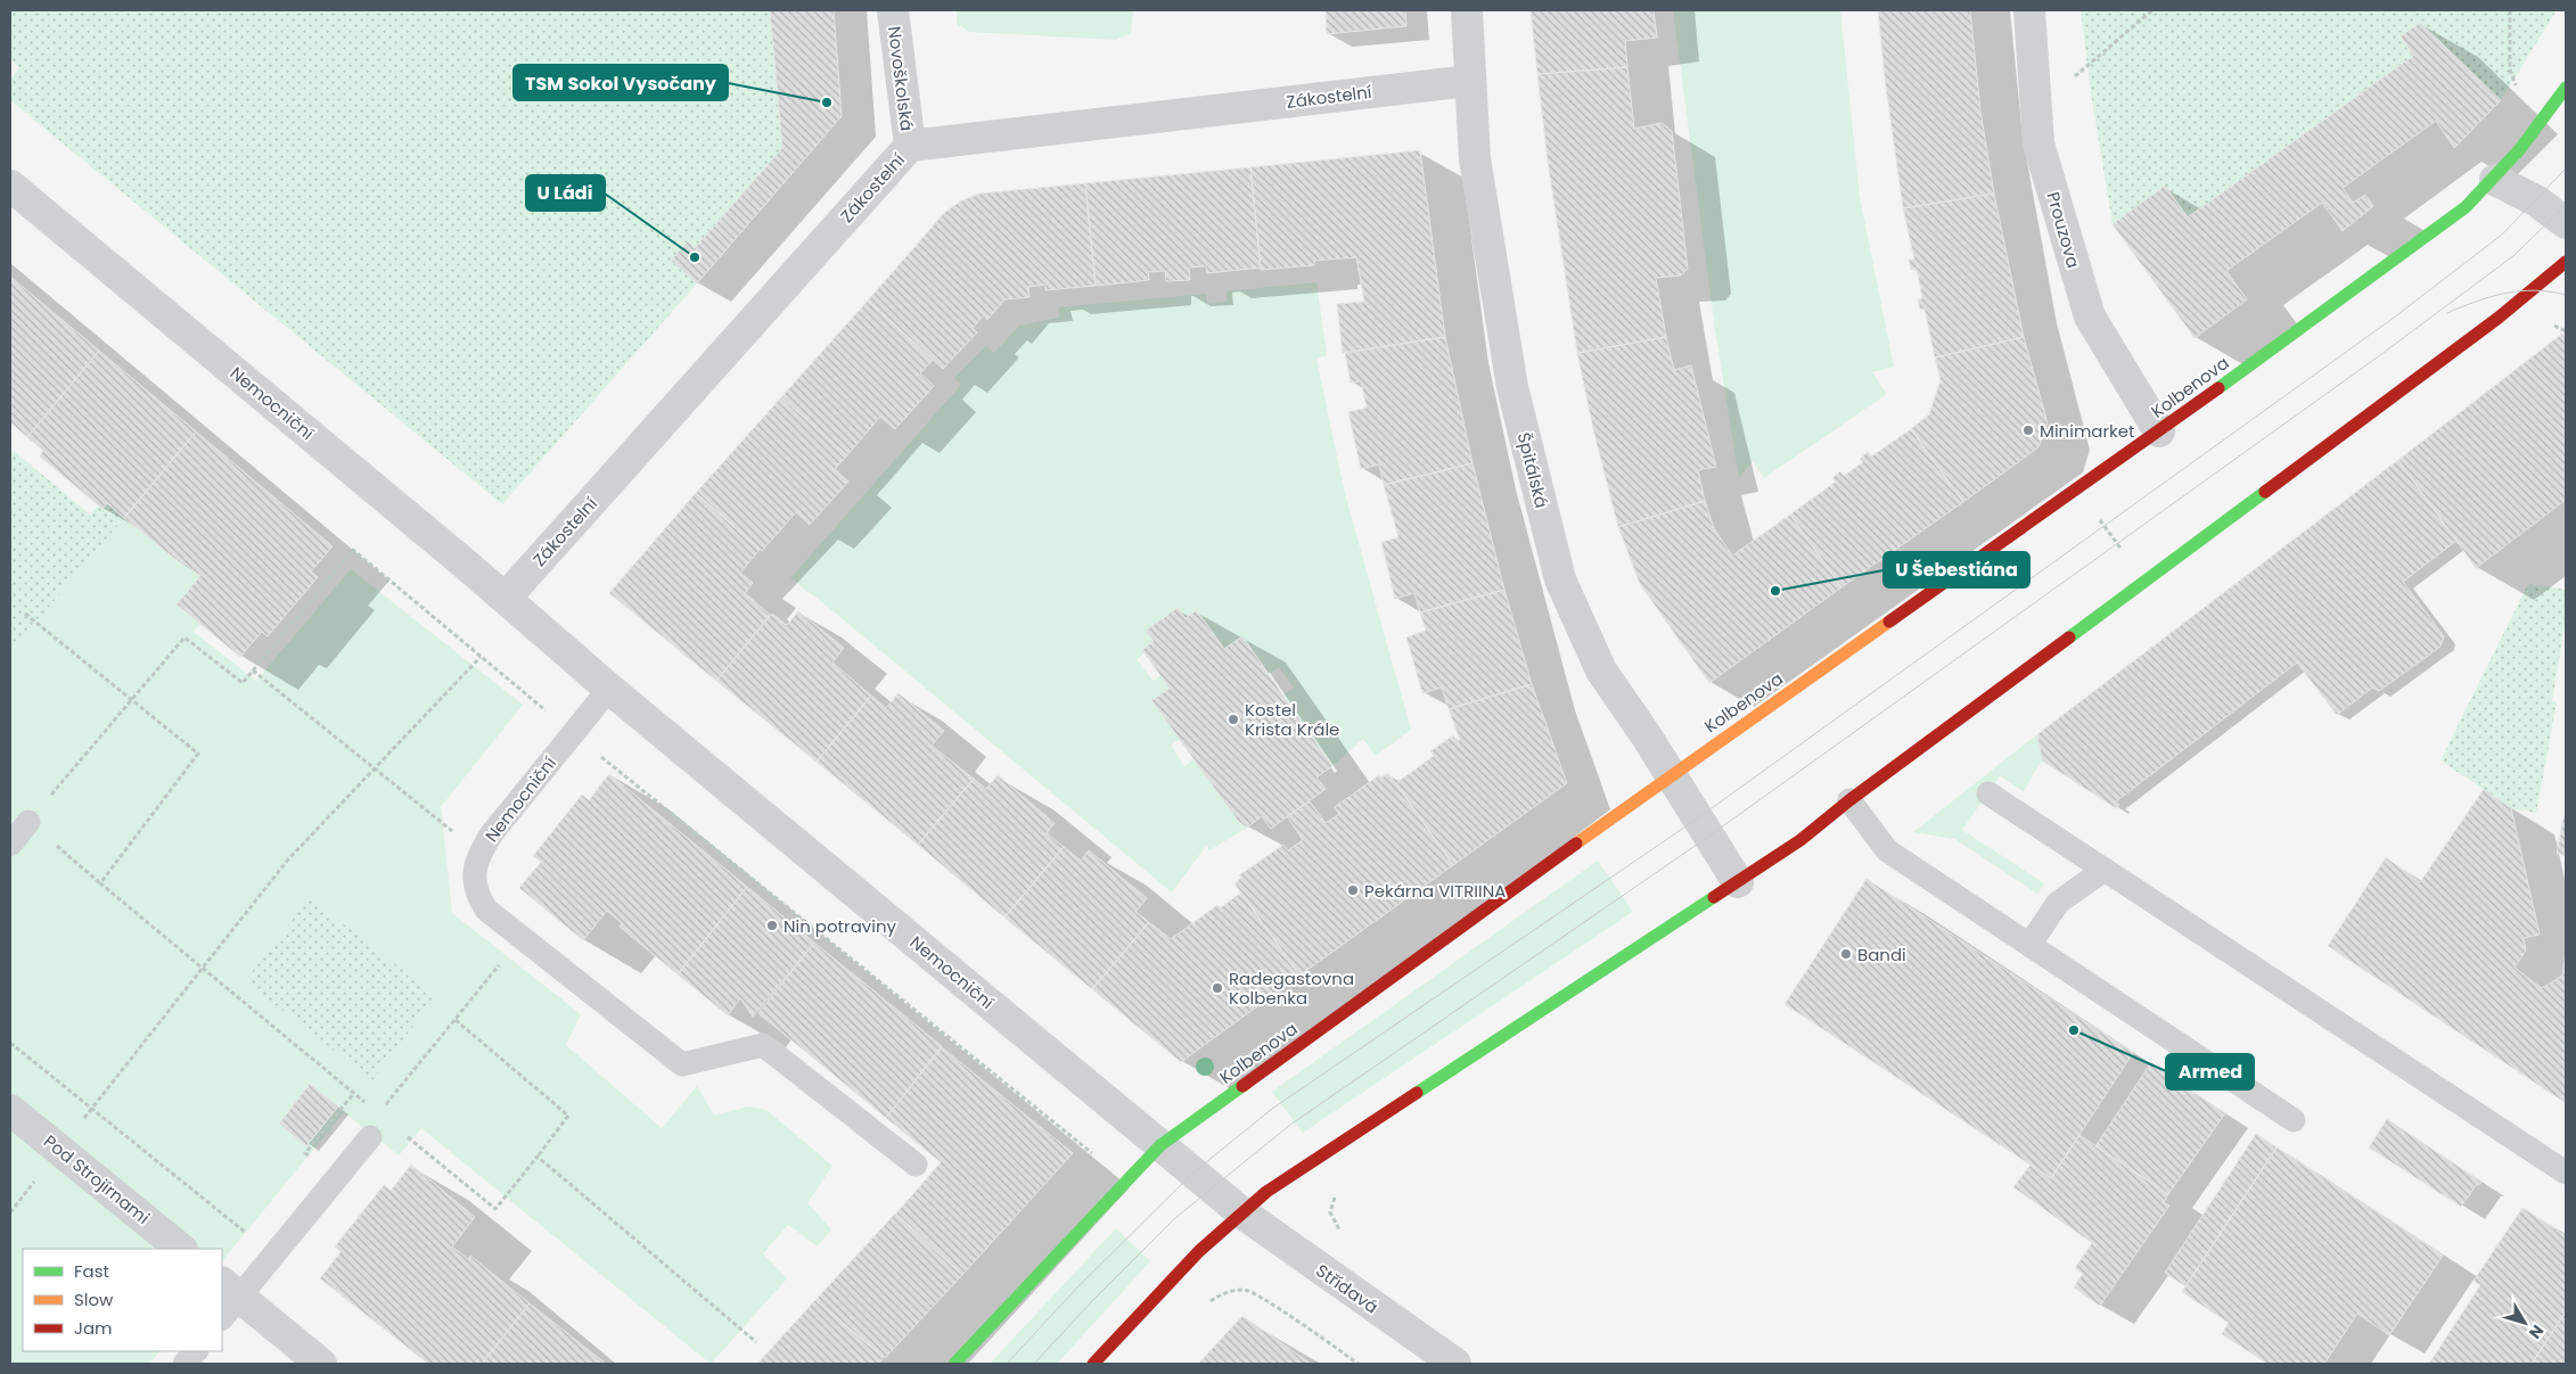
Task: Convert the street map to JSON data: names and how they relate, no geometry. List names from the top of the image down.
{
  "streets": {
    "main road": ["Kolbenova"],
    "street": [
      "Novoškolská",
      "Zákostelní",
      "Prouzova",
      "Nemocniční",
      "Špitálská",
      "Pod Strojírnami",
      "Střídavá"
    ]
  },
  "crossings": [
    ["Novoškolská", "Zákostelní"],
    ["Zákostelní", "Nemocniční"],
    ["Zákostelní", "Špitálská"],
    ["Prouzova", "Kolbenova"],
    ["Kolbenova", "Nemocniční"],
    ["Kolbenova", "Špitálská"],
    ["Nemocniční", "Střídavá"]
  ],
  "places": [
    "TSM Sokol Vysočany",
    "U Ládi",
    "Minimarket",
    "U Šebestiána",
    "Kostel Krista Krále",
    "Pekárna VITRIINA",
    "Nin potraviny",
    "Bandi",
    "Radegastovna Kolbenka",
    "Armed"
  ],
  "legend": ["Fast", "Slow", "Jam"],
  "north": "bottom right"
}
